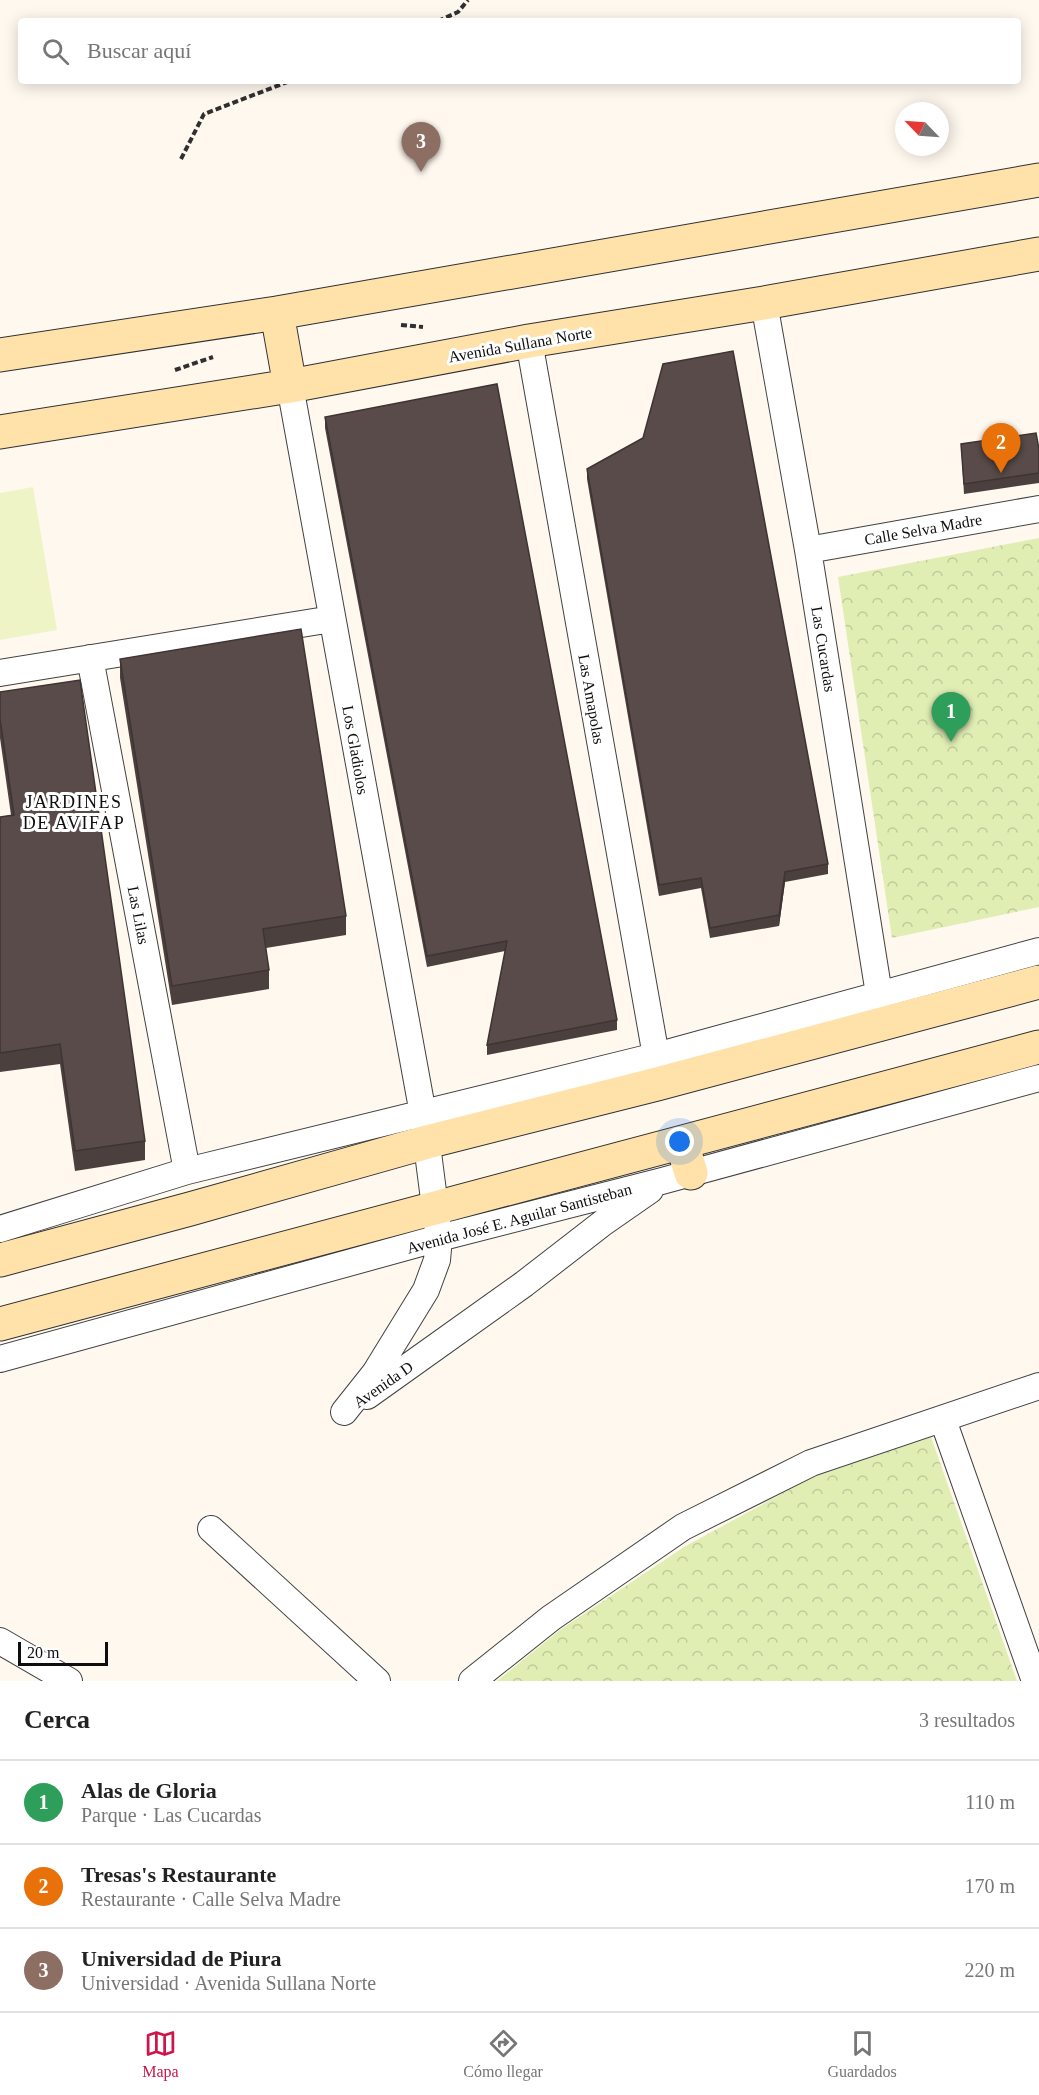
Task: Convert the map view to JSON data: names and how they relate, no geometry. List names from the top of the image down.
{
  "streets": {
    "main road": ["Avenida Sullana Norte", "Avenida José E. Aguilar Santisteban"],
    "street": [
      "Calle Selva Madre",
      "Las Cucardas",
      "Las Amapolas",
      "Los Gladiolos",
      "Las Lilas",
      "Avenida D"
    ]
  },
  "crossings": [
    ["Avenida Sullana Norte", "Las Cucardas"],
    ["Avenida Sullana Norte", "Las Amapolas"],
    ["Avenida Sullana Norte", "Los Gladiolos"],
    ["Calle Selva Madre", "Las Cucardas"],
    ["Los Gladiolos", "Avenida D"],
    ["Avenida José E. Aguilar Santisteban", "Avenida D"]
  ],
  "districts": ["JARDINES DE AVIFAP"],
  "scale_bar": "20 m",
  "north": "top left",
  "page": {
    "search": "Buscar aquí",
    "pins": ["3", "2", "1"],
    "scale": "20 m",
    "heading": ["Cerca", "3 resultados"],
    "list": [
      {
        "mark": "1",
        "name": "Alas de Gloria",
        "note": "Parque · Las Cucardas",
        "value": "110 m"
      },
      {
        "mark": "2",
        "name": "Tresas's Restaurante",
        "note": "Restaurante · Calle Selva Madre",
        "value": "170 m"
      },
      {
        "mark": "3",
        "name": "Universidad de Piura",
        "note": "Universidad · Avenida Sullana Norte",
        "value": "220 m"
      }
    ],
    "nav": ["Mapa", "Cómo llegar", "Guardados"]
  }
}
